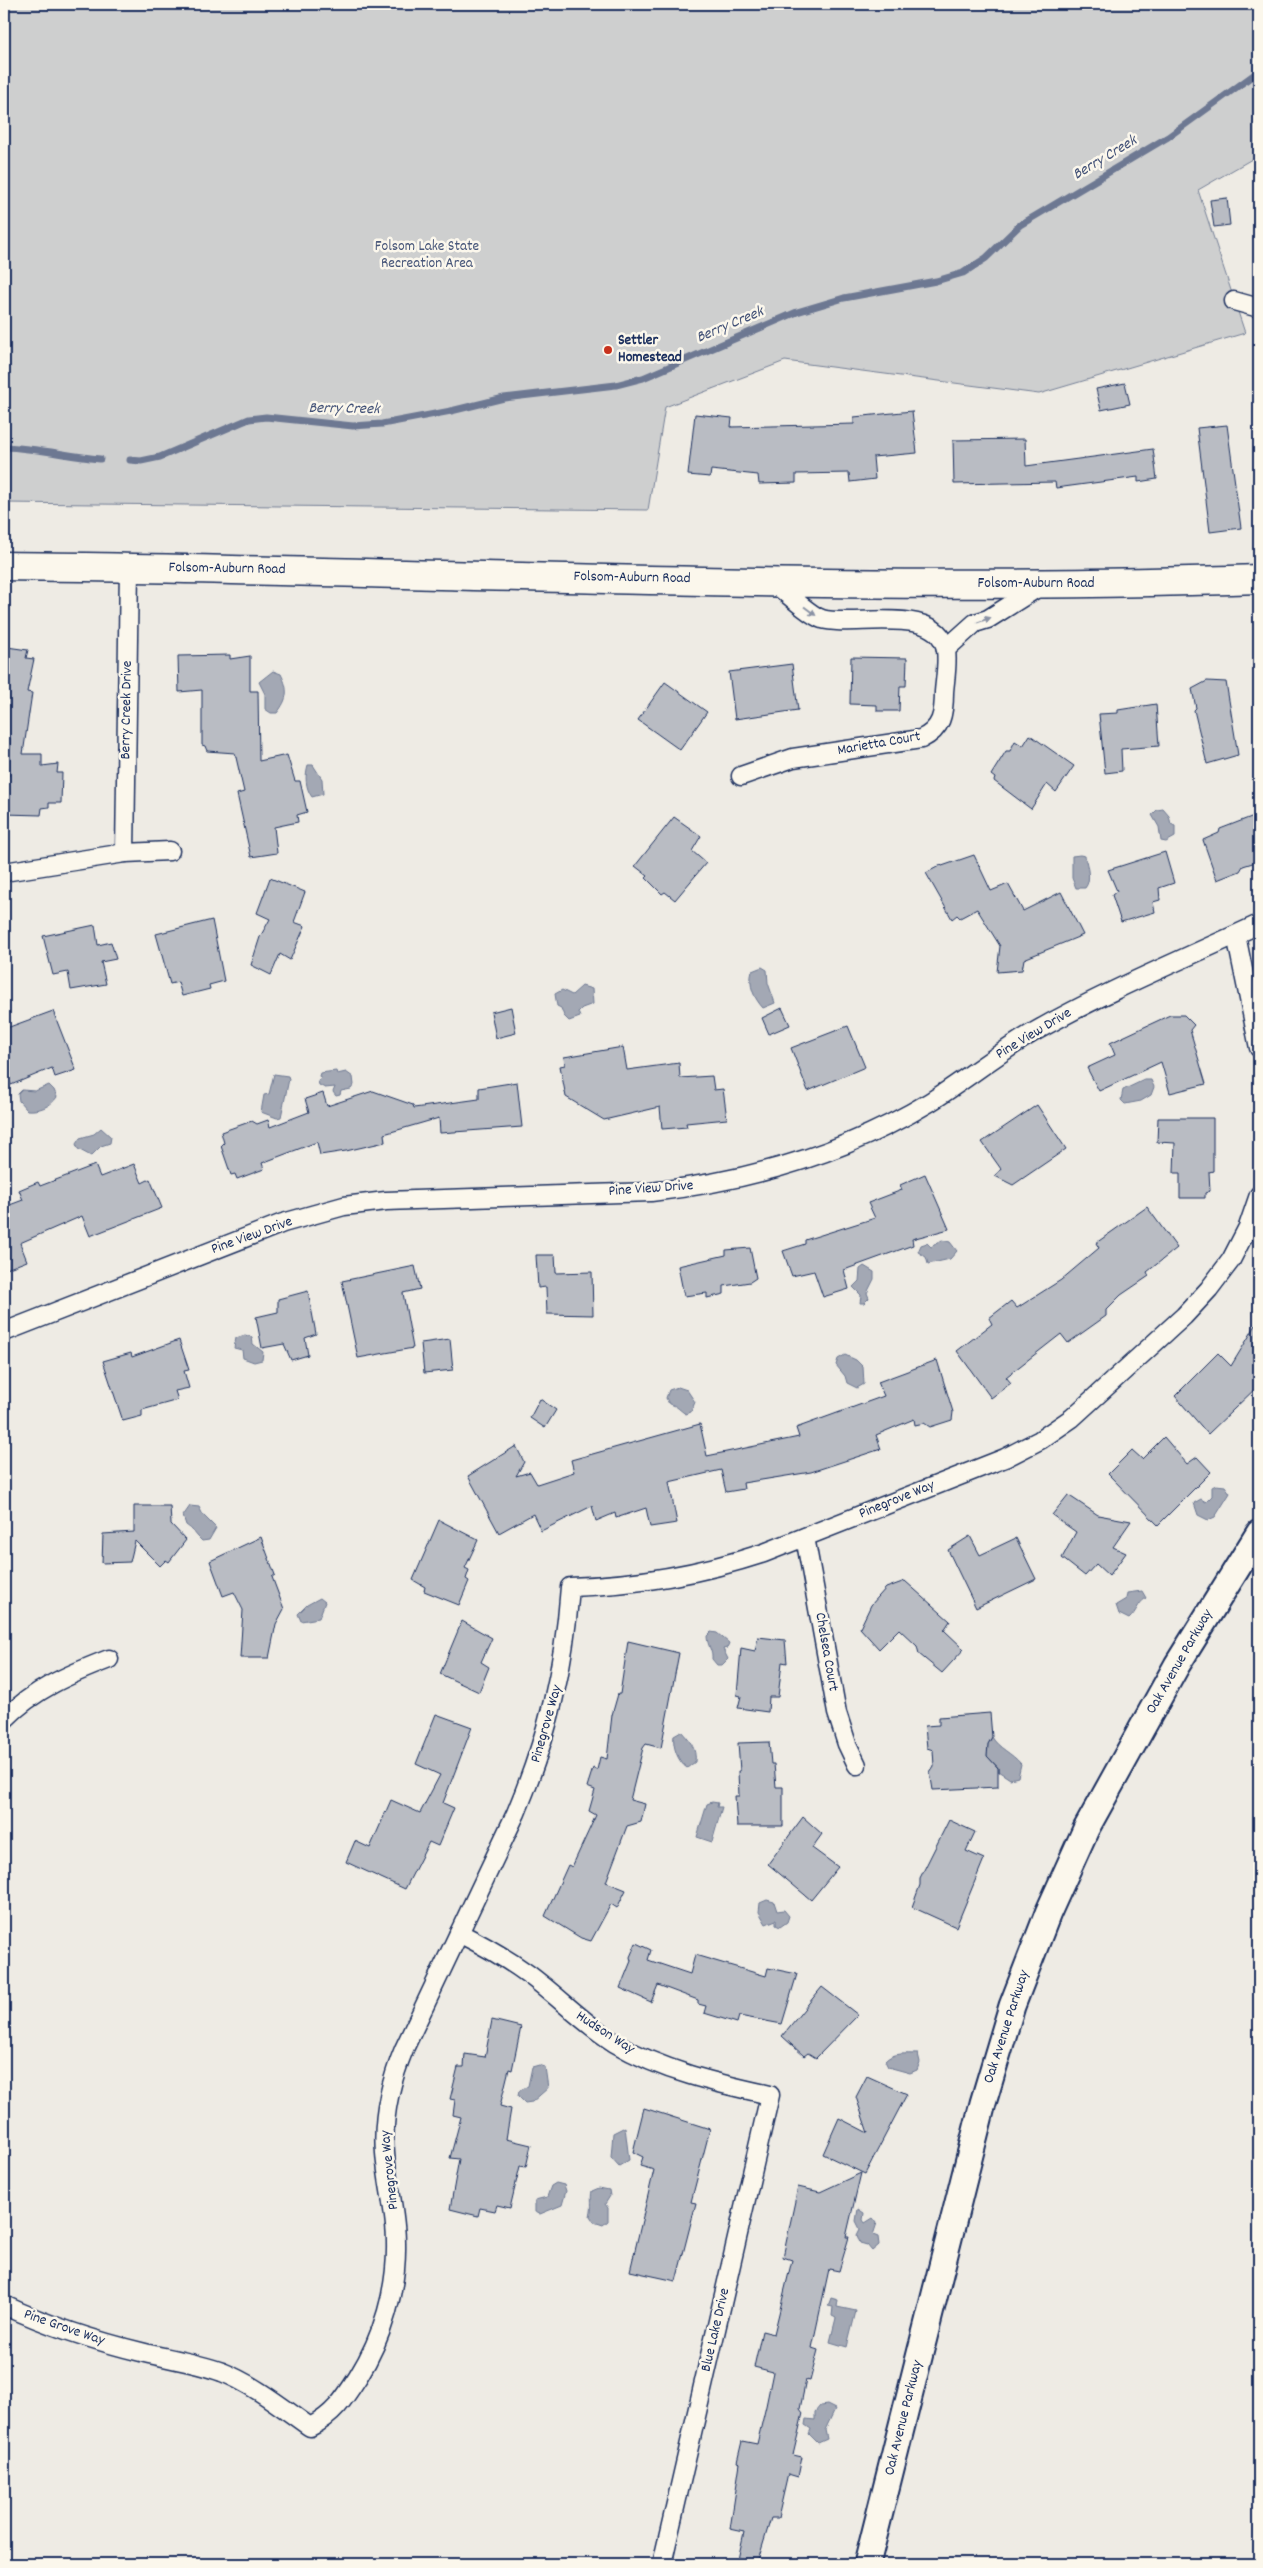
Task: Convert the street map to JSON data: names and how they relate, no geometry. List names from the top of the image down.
{
  "streets": {
    "main road": ["Folsom-Auburn Road", "Oak Avenue Parkway"],
    "street": [
      "Berry Creek Drive",
      "Marietta Court",
      "Pine View Drive",
      "Pinegrove Way",
      "Chelsea Court",
      "Hudson Way",
      "Pine Grove Way",
      "Blue Lake Drive"
    ]
  },
  "crossings": [
    ["Folsom-Auburn Road", "Berry Creek Drive"],
    ["Pinegrove Way", "Chelsea Court"],
    ["Pinegrove Way", "Hudson Way"],
    ["Pinegrove Way", "Pine Grove Way"],
    ["Hudson Way", "Blue Lake Drive"]
  ],
  "water": ["Berry Creek"],
  "parks": ["Folsom Lake State Recreation Area"],
  "places": ["Settler Homestead"]
}
